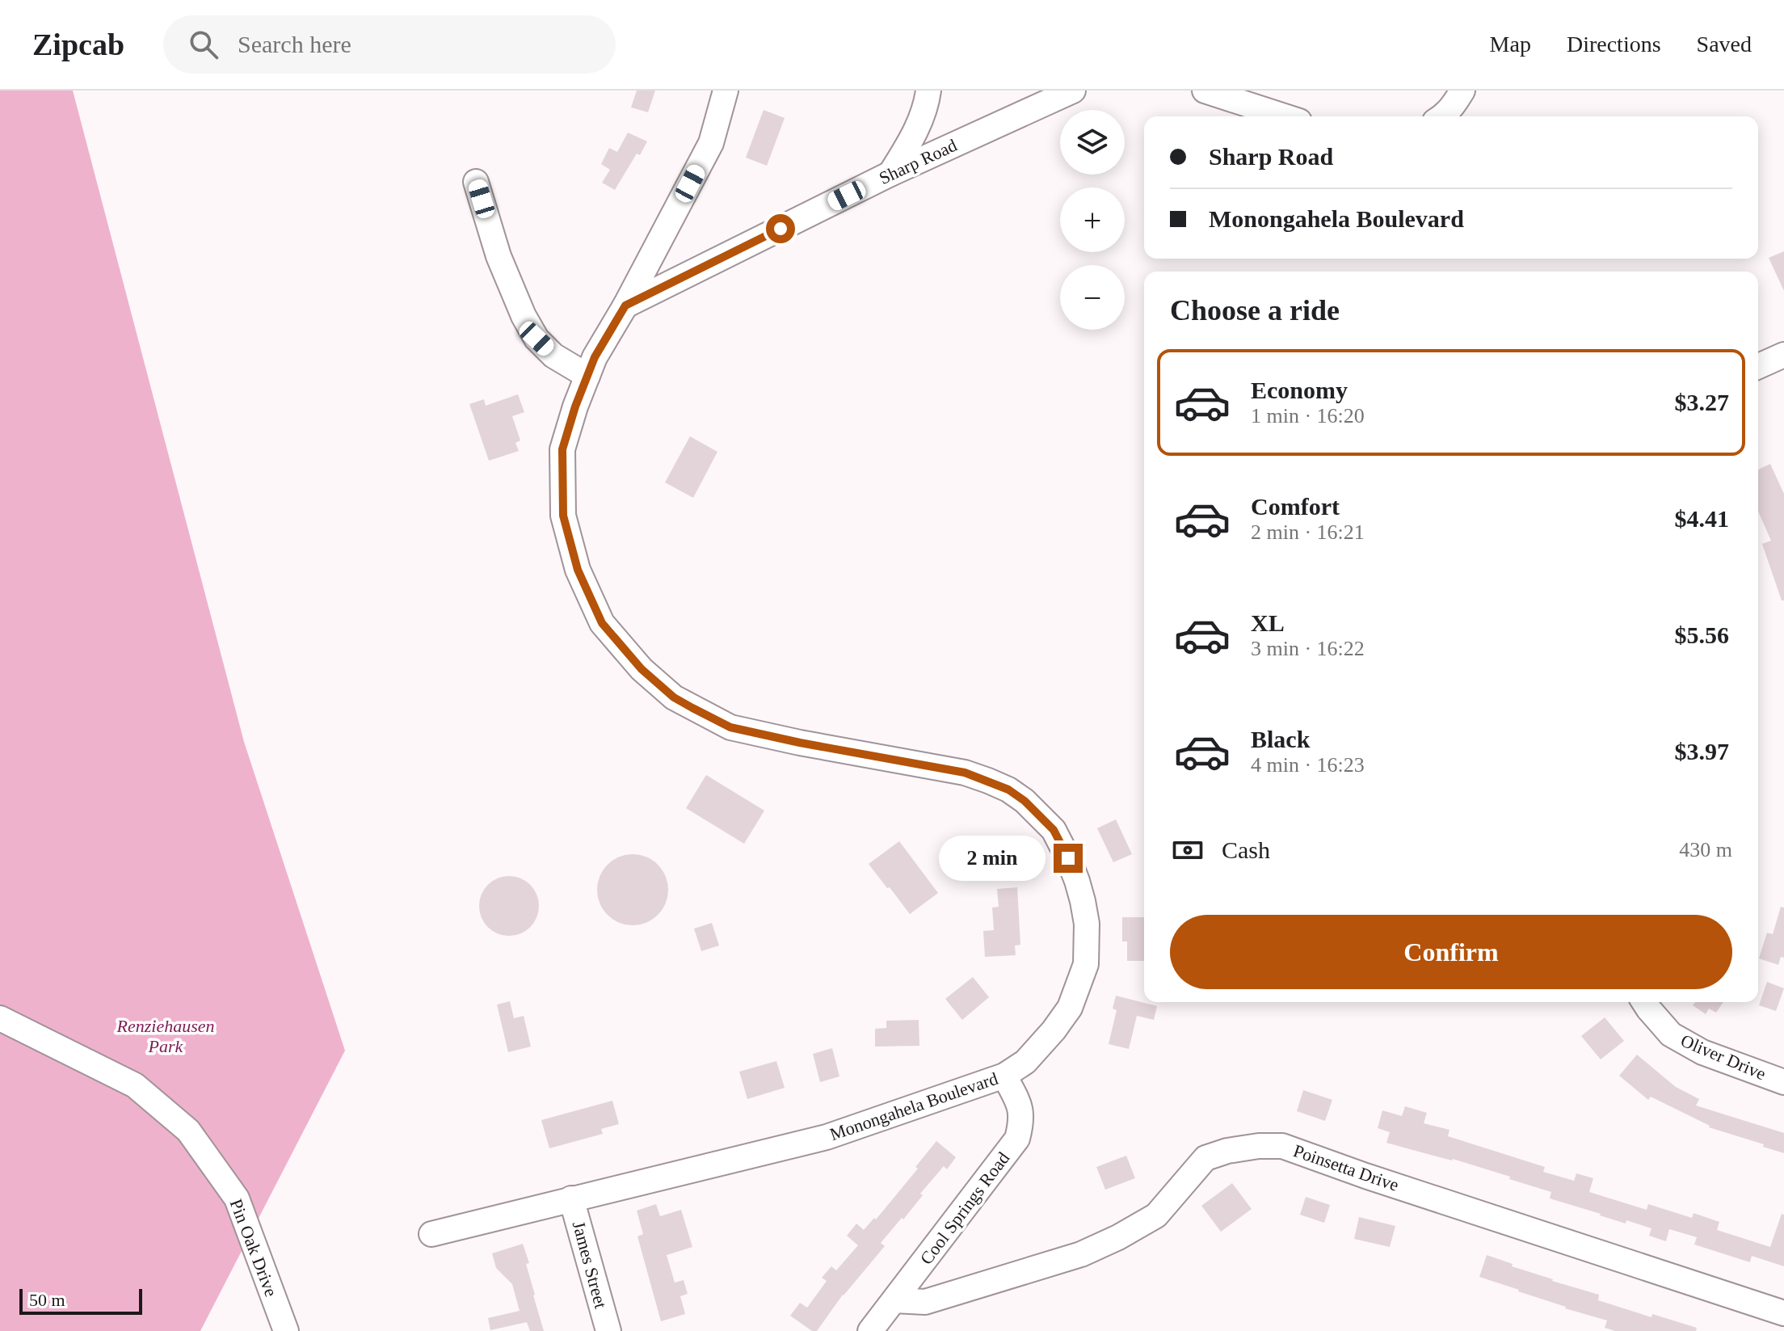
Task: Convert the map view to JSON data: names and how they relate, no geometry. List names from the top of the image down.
{
  "streets": {
    "street": [
      "Sharp Road",
      "Oliver Drive",
      "Monongahela Boulevard",
      "Poinsetta Drive",
      "Cool Springs Road",
      "Pin Oak Drive",
      "James Street"
    ]
  },
  "crossings": [
    ["Sharp Road", "Monongahela Boulevard"],
    ["Monongahela Boulevard", "Cool Springs Road"],
    ["Monongahela Boulevard", "James Street"],
    ["Poinsetta Drive", "Cool Springs Road"]
  ],
  "parks": ["Renziehausen Park"],
  "scale_bar": "50 m",
  "page": {
    "header": "Zipcab",
    "search": "Search here",
    "nav": ["Map", "Directions", "Saved"],
    "map_buttons": ["+", "−"],
    "banner": ["Sharp Road", "Monongahela Boulevard"],
    "heading": "Choose a ride",
    "list": [
      {
        "name": "Economy",
        "note": "1 min · 16:20",
        "value": "$3.27"
      },
      {
        "name": "Comfort",
        "note": "2 min · 16:21",
        "value": "$4.41"
      },
      {
        "name": "XL",
        "note": "3 min · 16:22",
        "value": "$5.56"
      },
      {
        "name": "Black",
        "note": "4 min · 16:23",
        "value": "$3.97"
      }
    ],
    "pay": ["Cash", "430 m"],
    "bubble": "2 min",
    "buttons": "Confirm",
    "scale": "50 m"
  }
}
